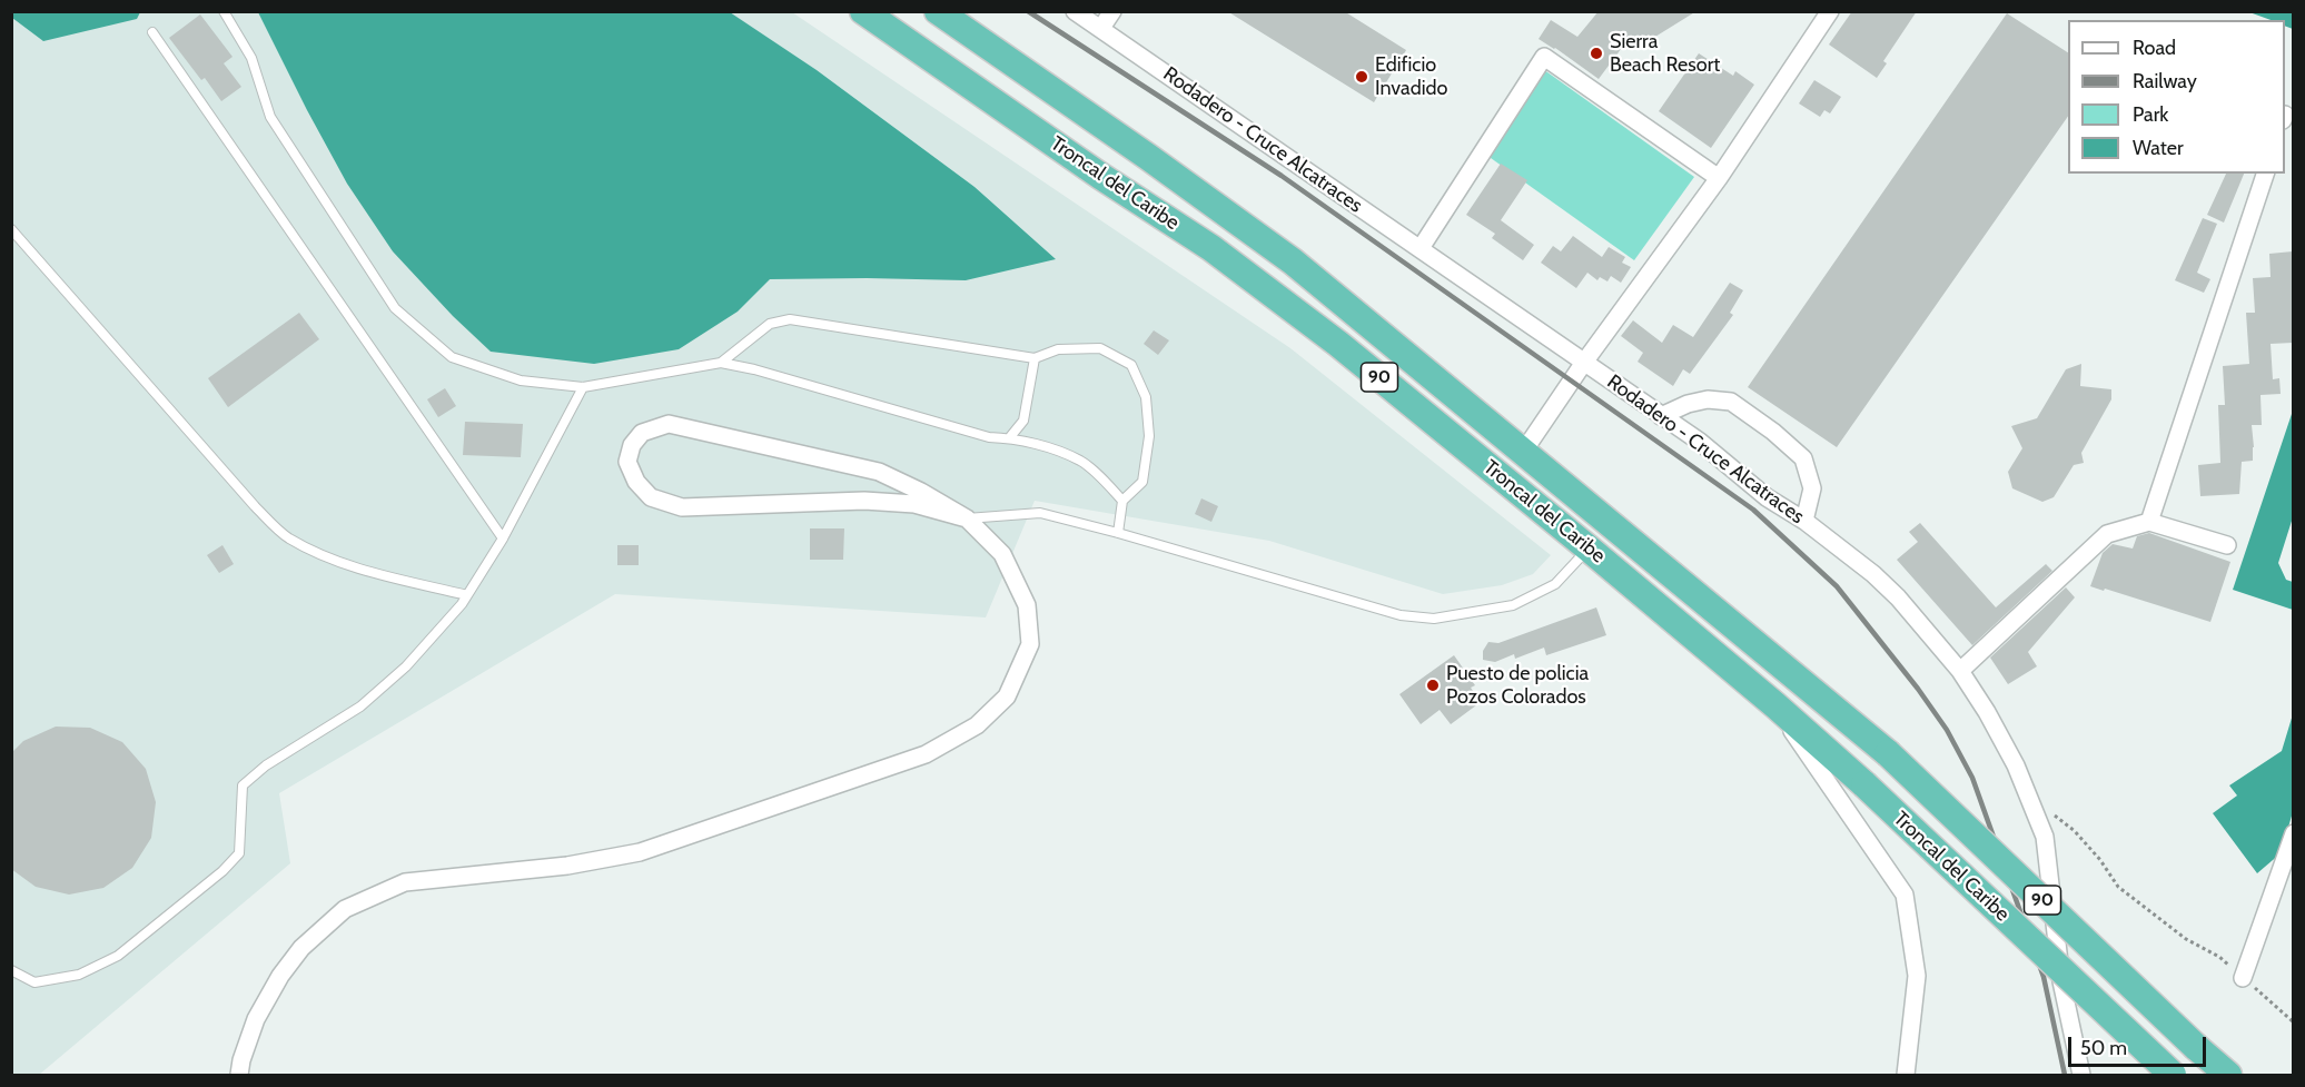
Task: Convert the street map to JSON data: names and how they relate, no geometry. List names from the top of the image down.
{
  "streets": {
    "highway": ["Troncal del Caribe", "90"],
    "street": ["Rodadero - Cruce Alcatraces"]
  },
  "places": ["Sierra Beach Resort", "Edificio Invadido", "Puesto de policia Pozos Colorados"],
  "legend": [
    "Road",
    "Railway",
    "Park",
    "Water"
  ],
  "scale_bar": "50 m"
}
